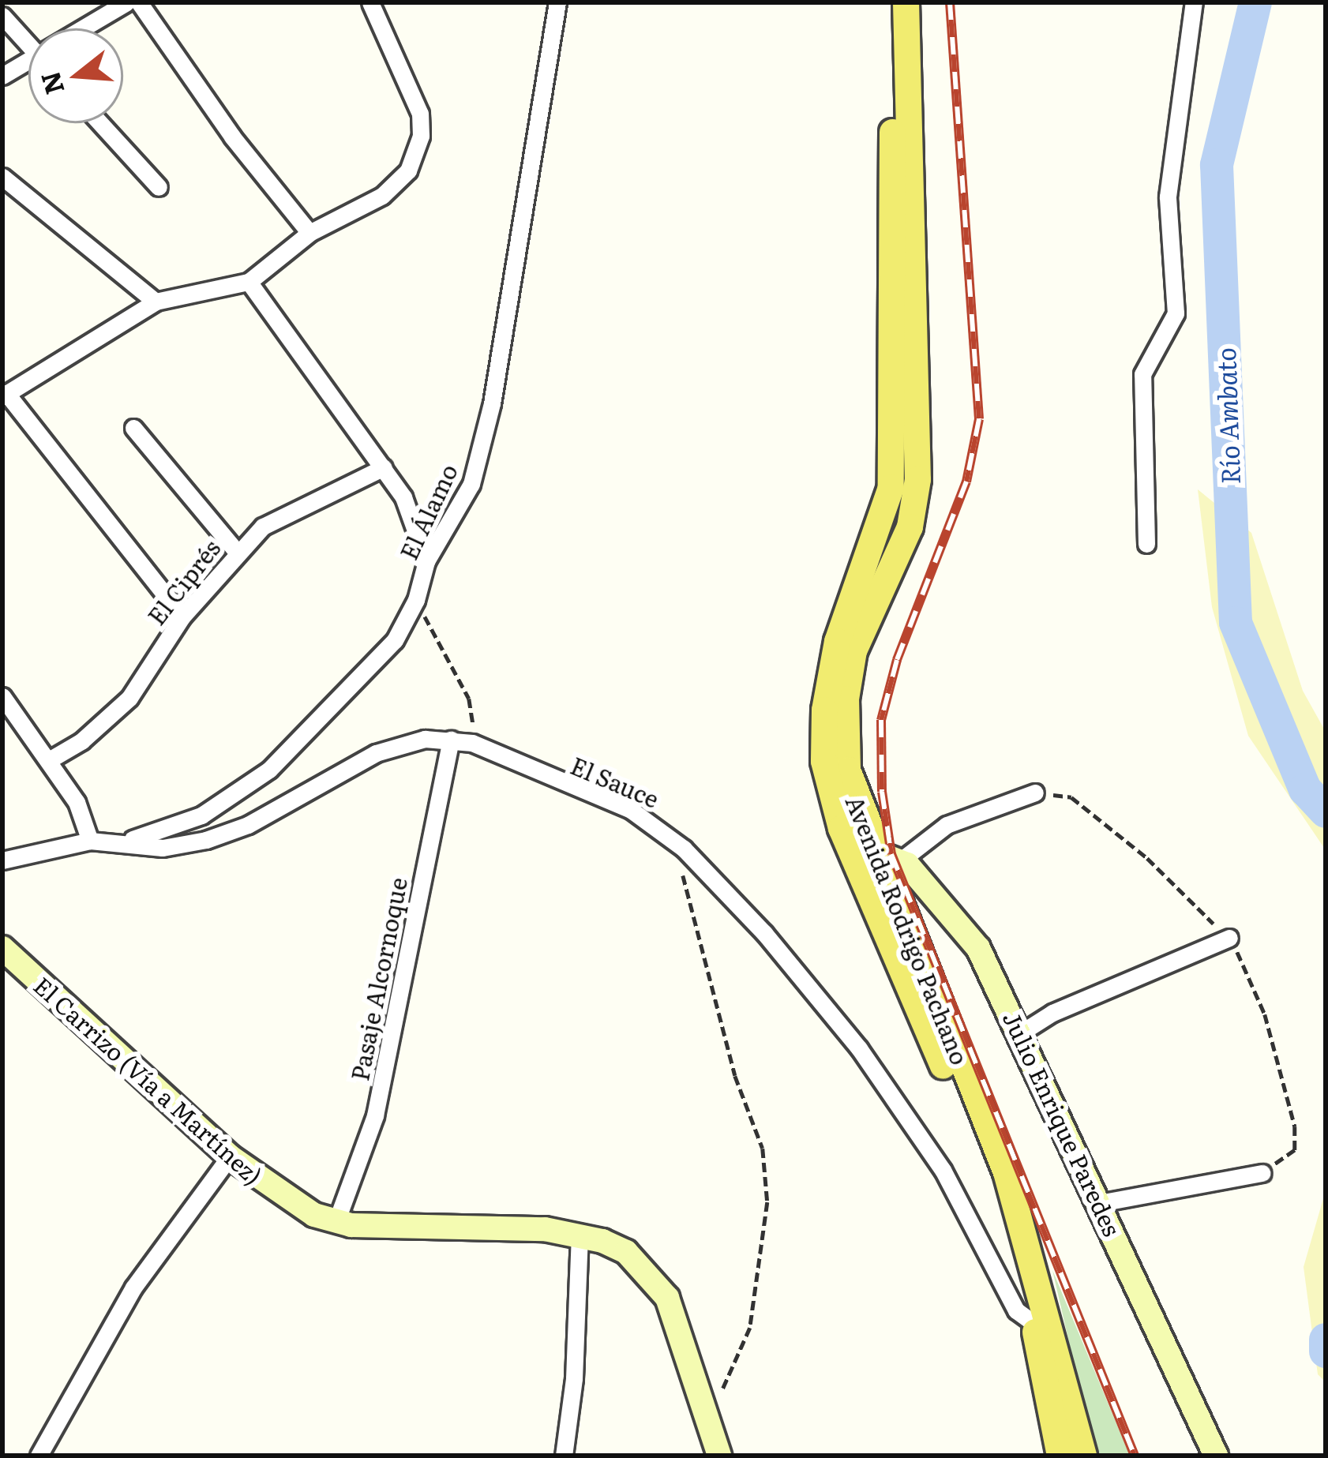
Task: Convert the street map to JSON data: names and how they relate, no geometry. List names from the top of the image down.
{
  "streets": {
    "main road": ["Avenida Rodrigo Pachano"],
    "street": [
      "El Álamo",
      "El Ciprés",
      "El Sauce",
      "Pasaje Alcornoque",
      "El Carrizo (Vía a Martínez)",
      "Julio Enrique Paredes"
    ]
  },
  "crossings": [
    ["El Álamo", "El Sauce"],
    ["El Sauce", "Avenida Rodrigo Pachano"],
    ["El Sauce", "Pasaje Alcornoque"],
    ["Avenida Rodrigo Pachano", "Julio Enrique Paredes"],
    ["Pasaje Alcornoque", "El Carrizo (Vía a Martínez)"]
  ],
  "water": ["Río Ambato"],
  "north": "left"
}
